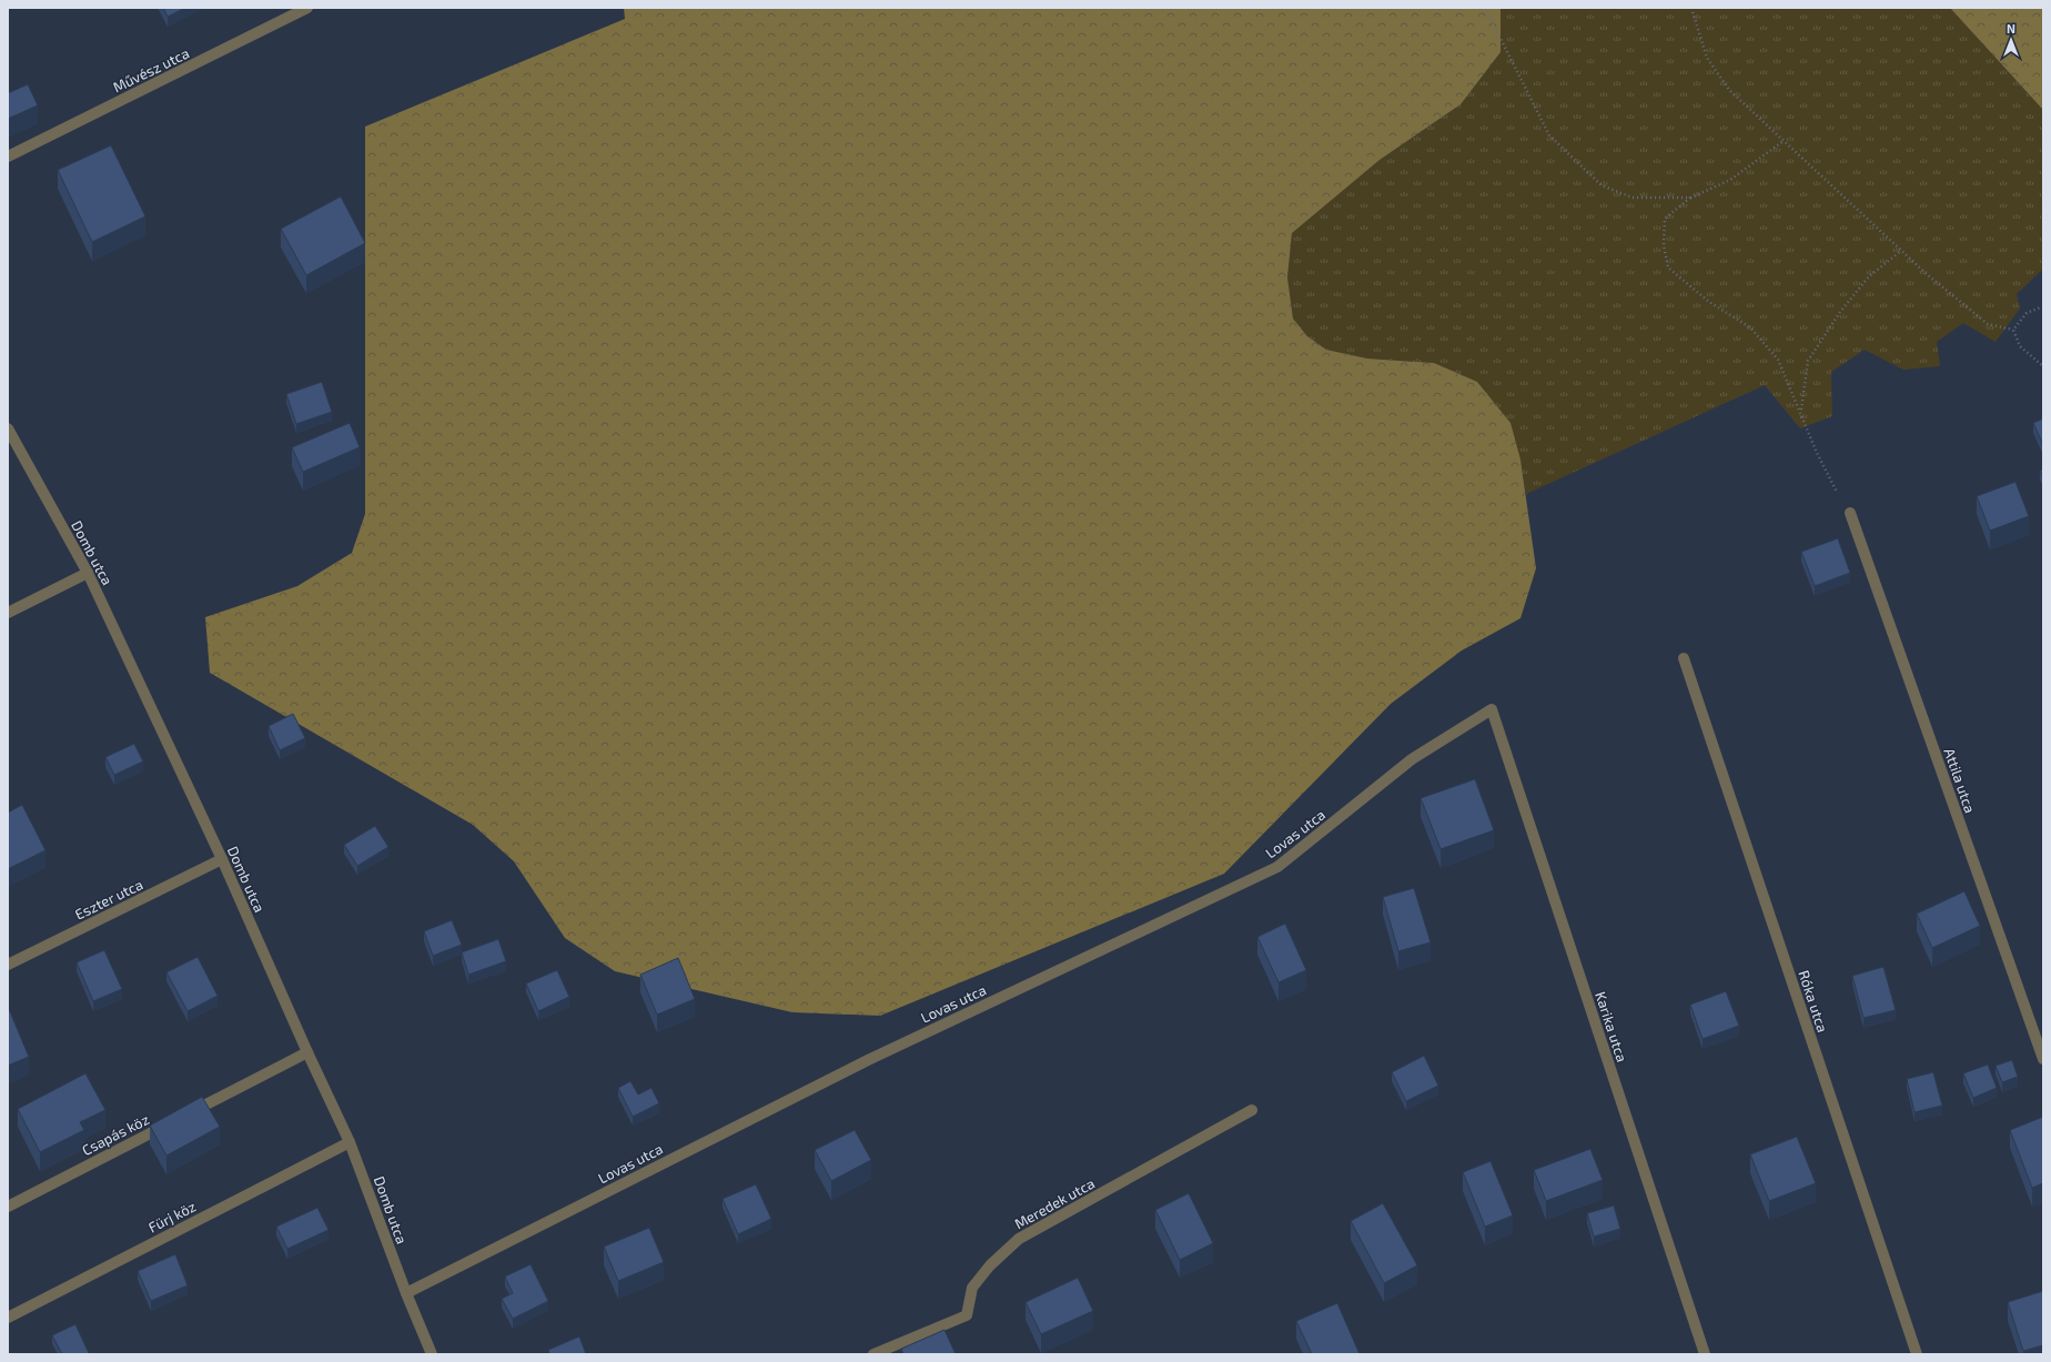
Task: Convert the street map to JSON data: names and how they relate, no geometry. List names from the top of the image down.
{
  "streets": {
    "street": [
      "Művész utca",
      "Domb utca",
      "Attila utca",
      "Lovas utca",
      "Eszter utca",
      "Róka utca",
      "Karika utca",
      "Csapás köz",
      "Meredek utca",
      "Fürj köz"
    ]
  },
  "crossings": [
    ["Domb utca", "Lovas utca"],
    ["Domb utca", "Eszter utca"],
    ["Domb utca", "Csapás köz"],
    ["Domb utca", "Fürj köz"],
    ["Lovas utca", "Karika utca"]
  ],
  "north": "top"
}
